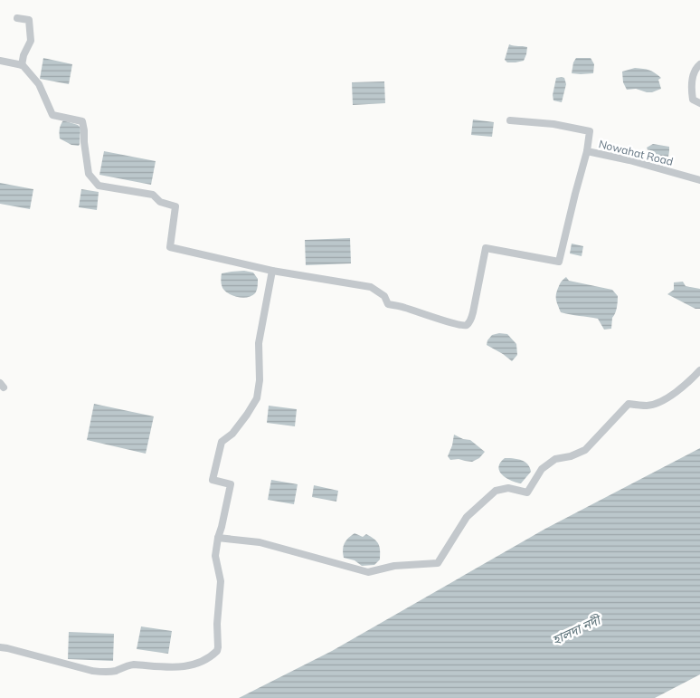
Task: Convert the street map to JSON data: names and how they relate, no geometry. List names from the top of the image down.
{
  "streets": {
    "street": ["Nowahat Road"]
  },
  "water": ["হালদা নদী"]
}
